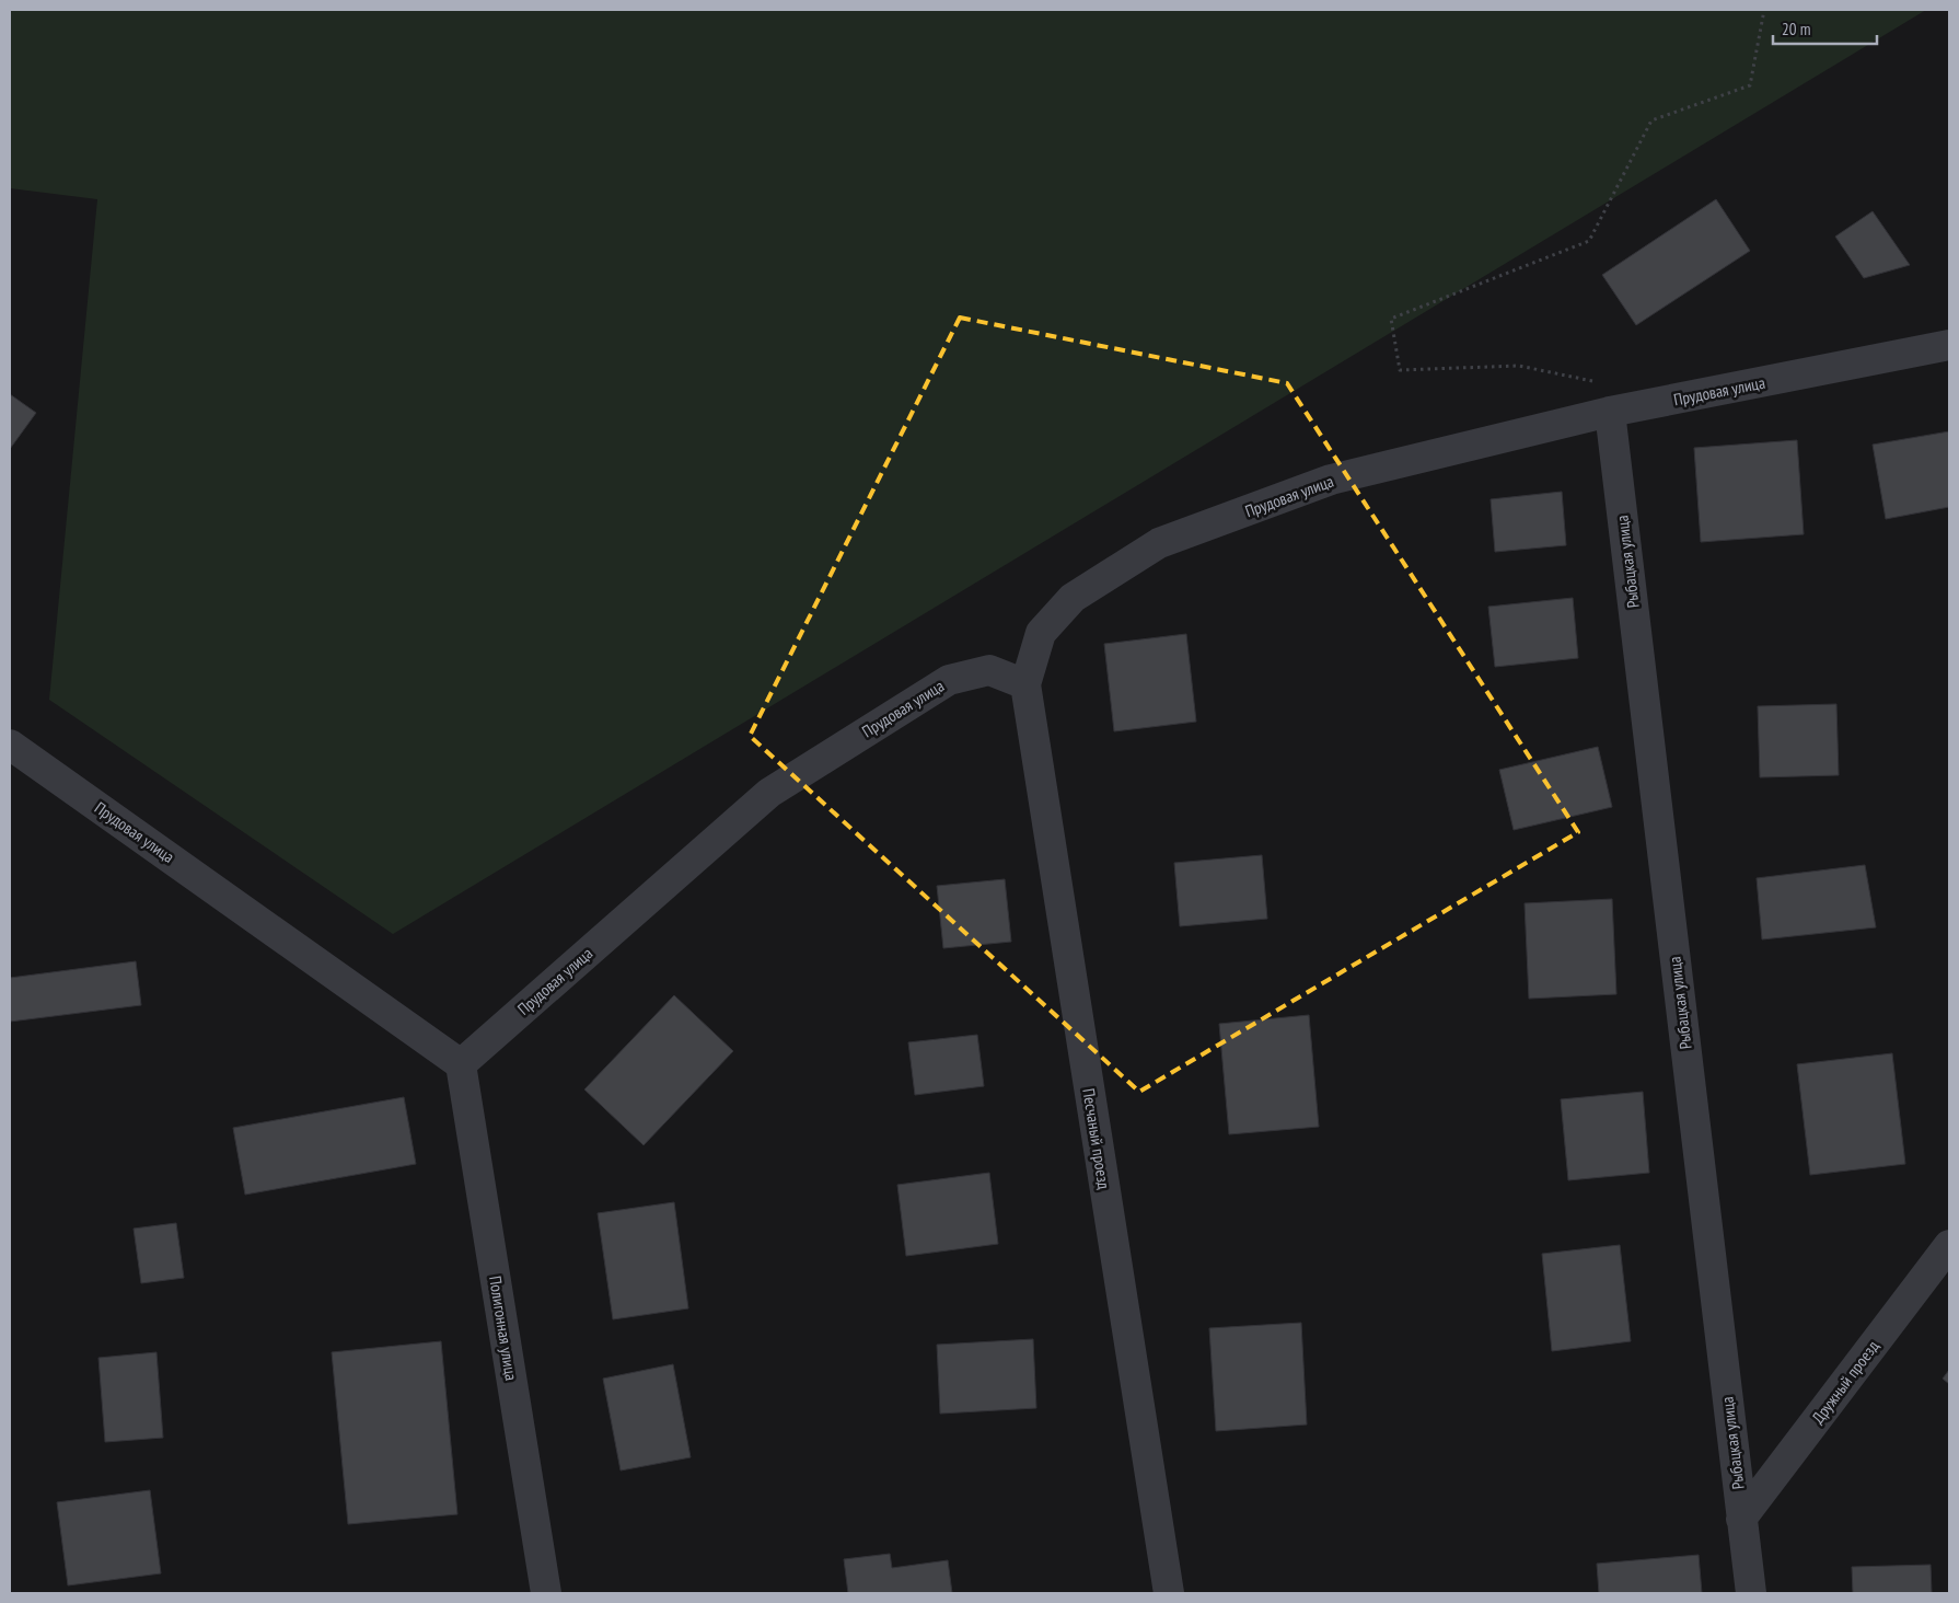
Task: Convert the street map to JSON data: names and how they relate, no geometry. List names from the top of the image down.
{
  "streets": {
    "street": [
      "Прудовая улица",
      "Рыбацкая улица",
      "Песчаный проезд",
      "Полигонная улица",
      "Дружный проезд"
    ]
  },
  "crossings": [
    ["Прудовая улица", "Рыбацкая улица"],
    ["Прудовая улица", "Песчаный проезд"],
    ["Прудовая улица", "Полигонная улица"],
    ["Рыбацкая улица", "Дружный проезд"]
  ],
  "scale_bar": "20 m"
}
